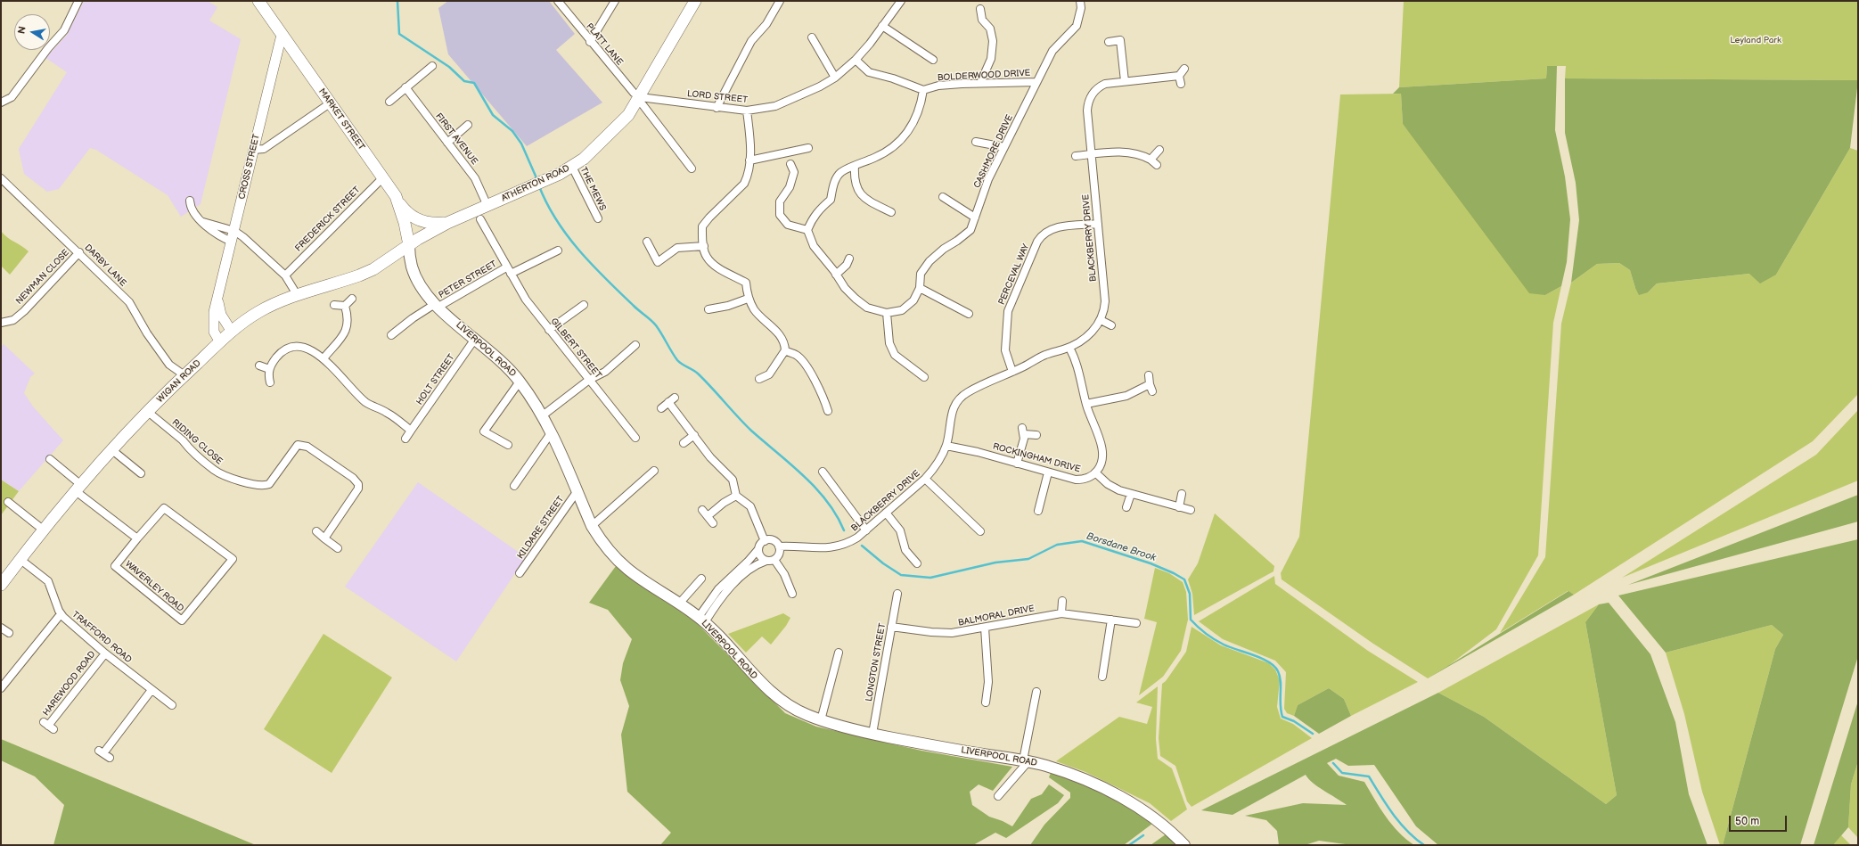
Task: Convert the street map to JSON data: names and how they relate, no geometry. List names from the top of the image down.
{
  "streets": {
    "highway": ["MARKET STREET", "ATHERTON ROAD", "WIGAN ROAD"],
    "main road": ["CROSS STREET", "LIVERPOOL ROAD"],
    "street": [
      "PLATT LANE",
      "BOLDERWOOD DRIVE",
      "LORD STREET",
      "FIRST AVENUE",
      "CASHMORE DRIVE",
      "THE MEWS",
      "FREDERICK STREET",
      "BLACKBERRY DRIVE",
      "DARBY LANE",
      "PERCEVAL WAY",
      "NEWMAN CLOSE",
      "PETER STREET",
      "GILBERT STREET",
      "HOLT STREET",
      "RIDING CLOSE",
      "ROCKINGHAM DRIVE",
      "KILDARE STREET",
      "WAVERLEY ROAD",
      "BALMORAL DRIVE",
      "TRAFFORD ROAD",
      "LONGTON STREET",
      "HAREWOOD ROAD"
    ]
  },
  "crossings": [
    ["PLATT LANE", "LORD STREET"],
    ["PLATT LANE", "ATHERTON ROAD"],
    ["BOLDERWOOD DRIVE", "CASHMORE DRIVE"],
    ["LORD STREET", "ATHERTON ROAD"],
    ["MARKET STREET", "CROSS STREET"],
    ["MARKET STREET", "ATHERTON ROAD"],
    ["MARKET STREET", "FREDERICK STREET"],
    ["MARKET STREET", "LIVERPOOL ROAD"],
    ["MARKET STREET", "WIGAN ROAD"],
    ["FIRST AVENUE", "ATHERTON ROAD"],
    ["CROSS STREET", "WIGAN ROAD"],
    ["ATHERTON ROAD", "THE MEWS"],
    ["ATHERTON ROAD", "LIVERPOOL ROAD"],
    ["ATHERTON ROAD", "WIGAN ROAD"],
    ["BLACKBERRY DRIVE", "PERCEVAL WAY"],
    ["BLACKBERRY DRIVE", "ROCKINGHAM DRIVE"],
    ["DARBY LANE", "NEWMAN CLOSE"],
    ["DARBY LANE", "WIGAN ROAD"],
    ["PETER STREET", "GILBERT STREET"],
    ["PETER STREET", "LIVERPOOL ROAD"],
    ["LIVERPOOL ROAD", "HOLT STREET"],
    ["LIVERPOOL ROAD", "WIGAN ROAD"],
    ["LIVERPOOL ROAD", "KILDARE STREET"],
    ["LIVERPOOL ROAD", "LONGTON STREET"],
    ["WIGAN ROAD", "RIDING CLOSE"],
    ["WIGAN ROAD", "TRAFFORD ROAD"],
    ["BALMORAL DRIVE", "LONGTON STREET"],
    ["TRAFFORD ROAD", "HAREWOOD ROAD"]
  ],
  "water": ["Borsdane Brook"],
  "parks": ["Leyland Park"],
  "scale_bar": "50 m",
  "north": "left"
}
